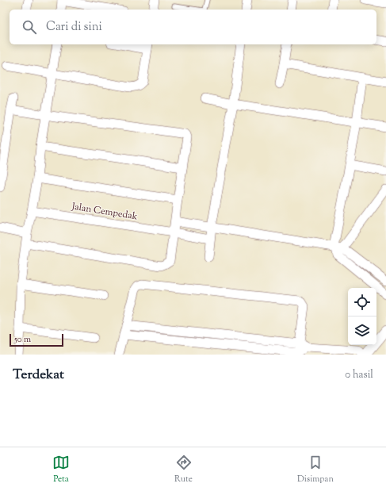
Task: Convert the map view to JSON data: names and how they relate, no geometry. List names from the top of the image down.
{
  "streets": {
    "street": ["Jalan Cempedak"]
  },
  "scale_bar": "50 m",
  "page": {
    "search": "Cari di sini",
    "scale": "50 m",
    "heading": ["Terdekat", "0 hasil"],
    "nav": ["Peta", "Rute", "Disimpan"]
  }
}
